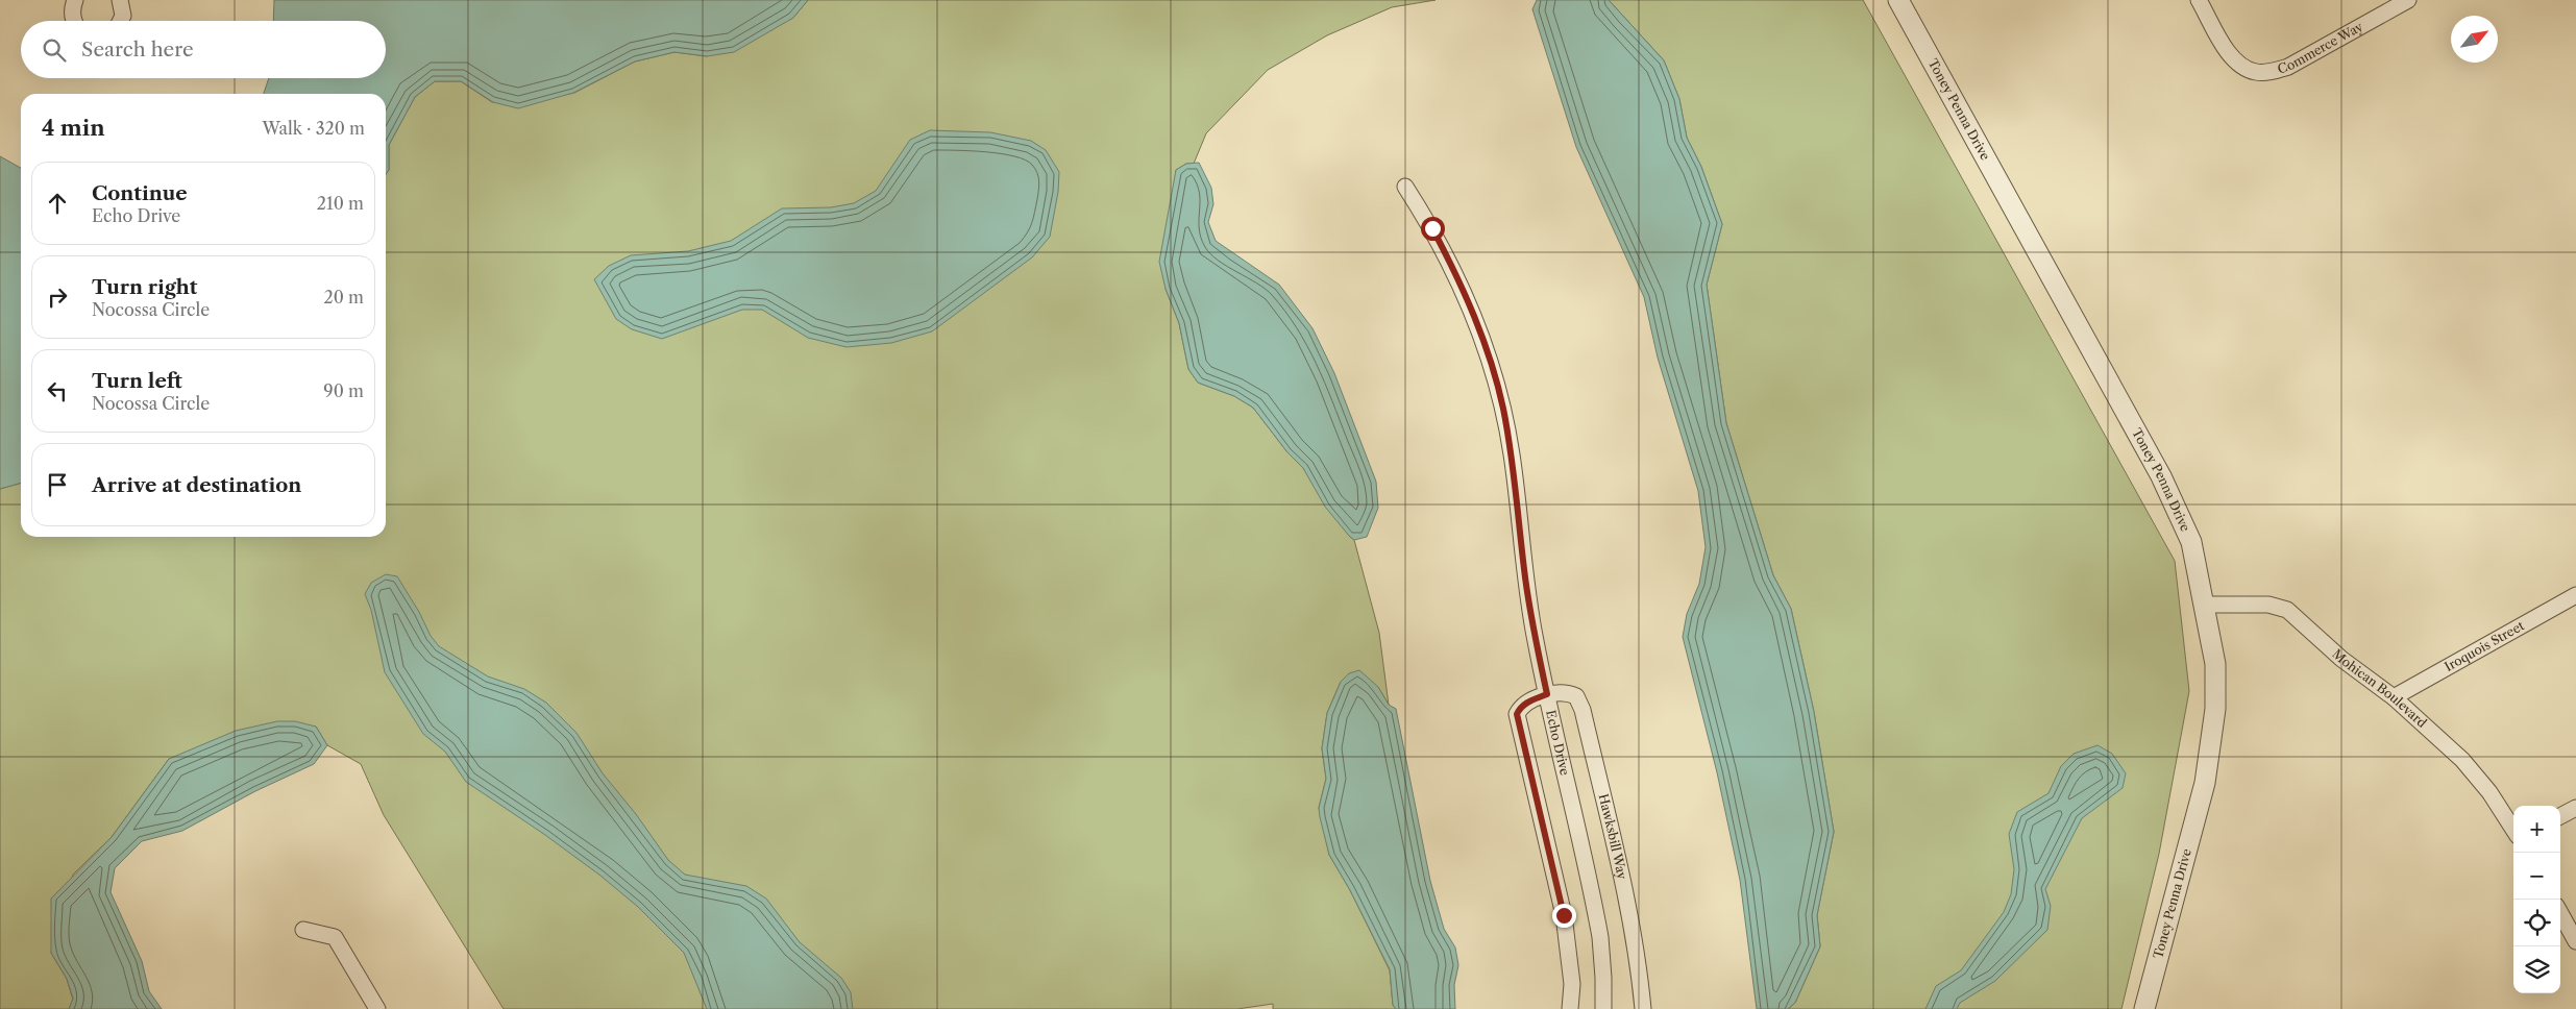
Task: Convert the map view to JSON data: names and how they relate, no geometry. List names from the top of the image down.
{
  "streets": {
    "street": [
      "Commerce Way",
      "Toney Penna Drive",
      "Iroquois Street",
      "Mohican Boulevard",
      "Echo Drive",
      "Hawksbill Way"
    ]
  },
  "crossings": [
    ["Toney Penna Drive", "Mohican Boulevard"],
    ["Iroquois Street", "Mohican Boulevard"],
    ["Echo Drive", "Hawksbill Way"]
  ],
  "north": "top right",
  "page": {
    "search": "Search here",
    "heading": ["4 min", "Walk · 320 m"],
    "list": [
      ["Continue", "Echo Drive", "210 m"],
      ["Turn right", "Nocossa Circle", "20 m"],
      ["Turn left", "Nocossa Circle", "90 m"],
      "Arrive at destination"
    ],
    "map_buttons": ["+", "−"]
  }
}
